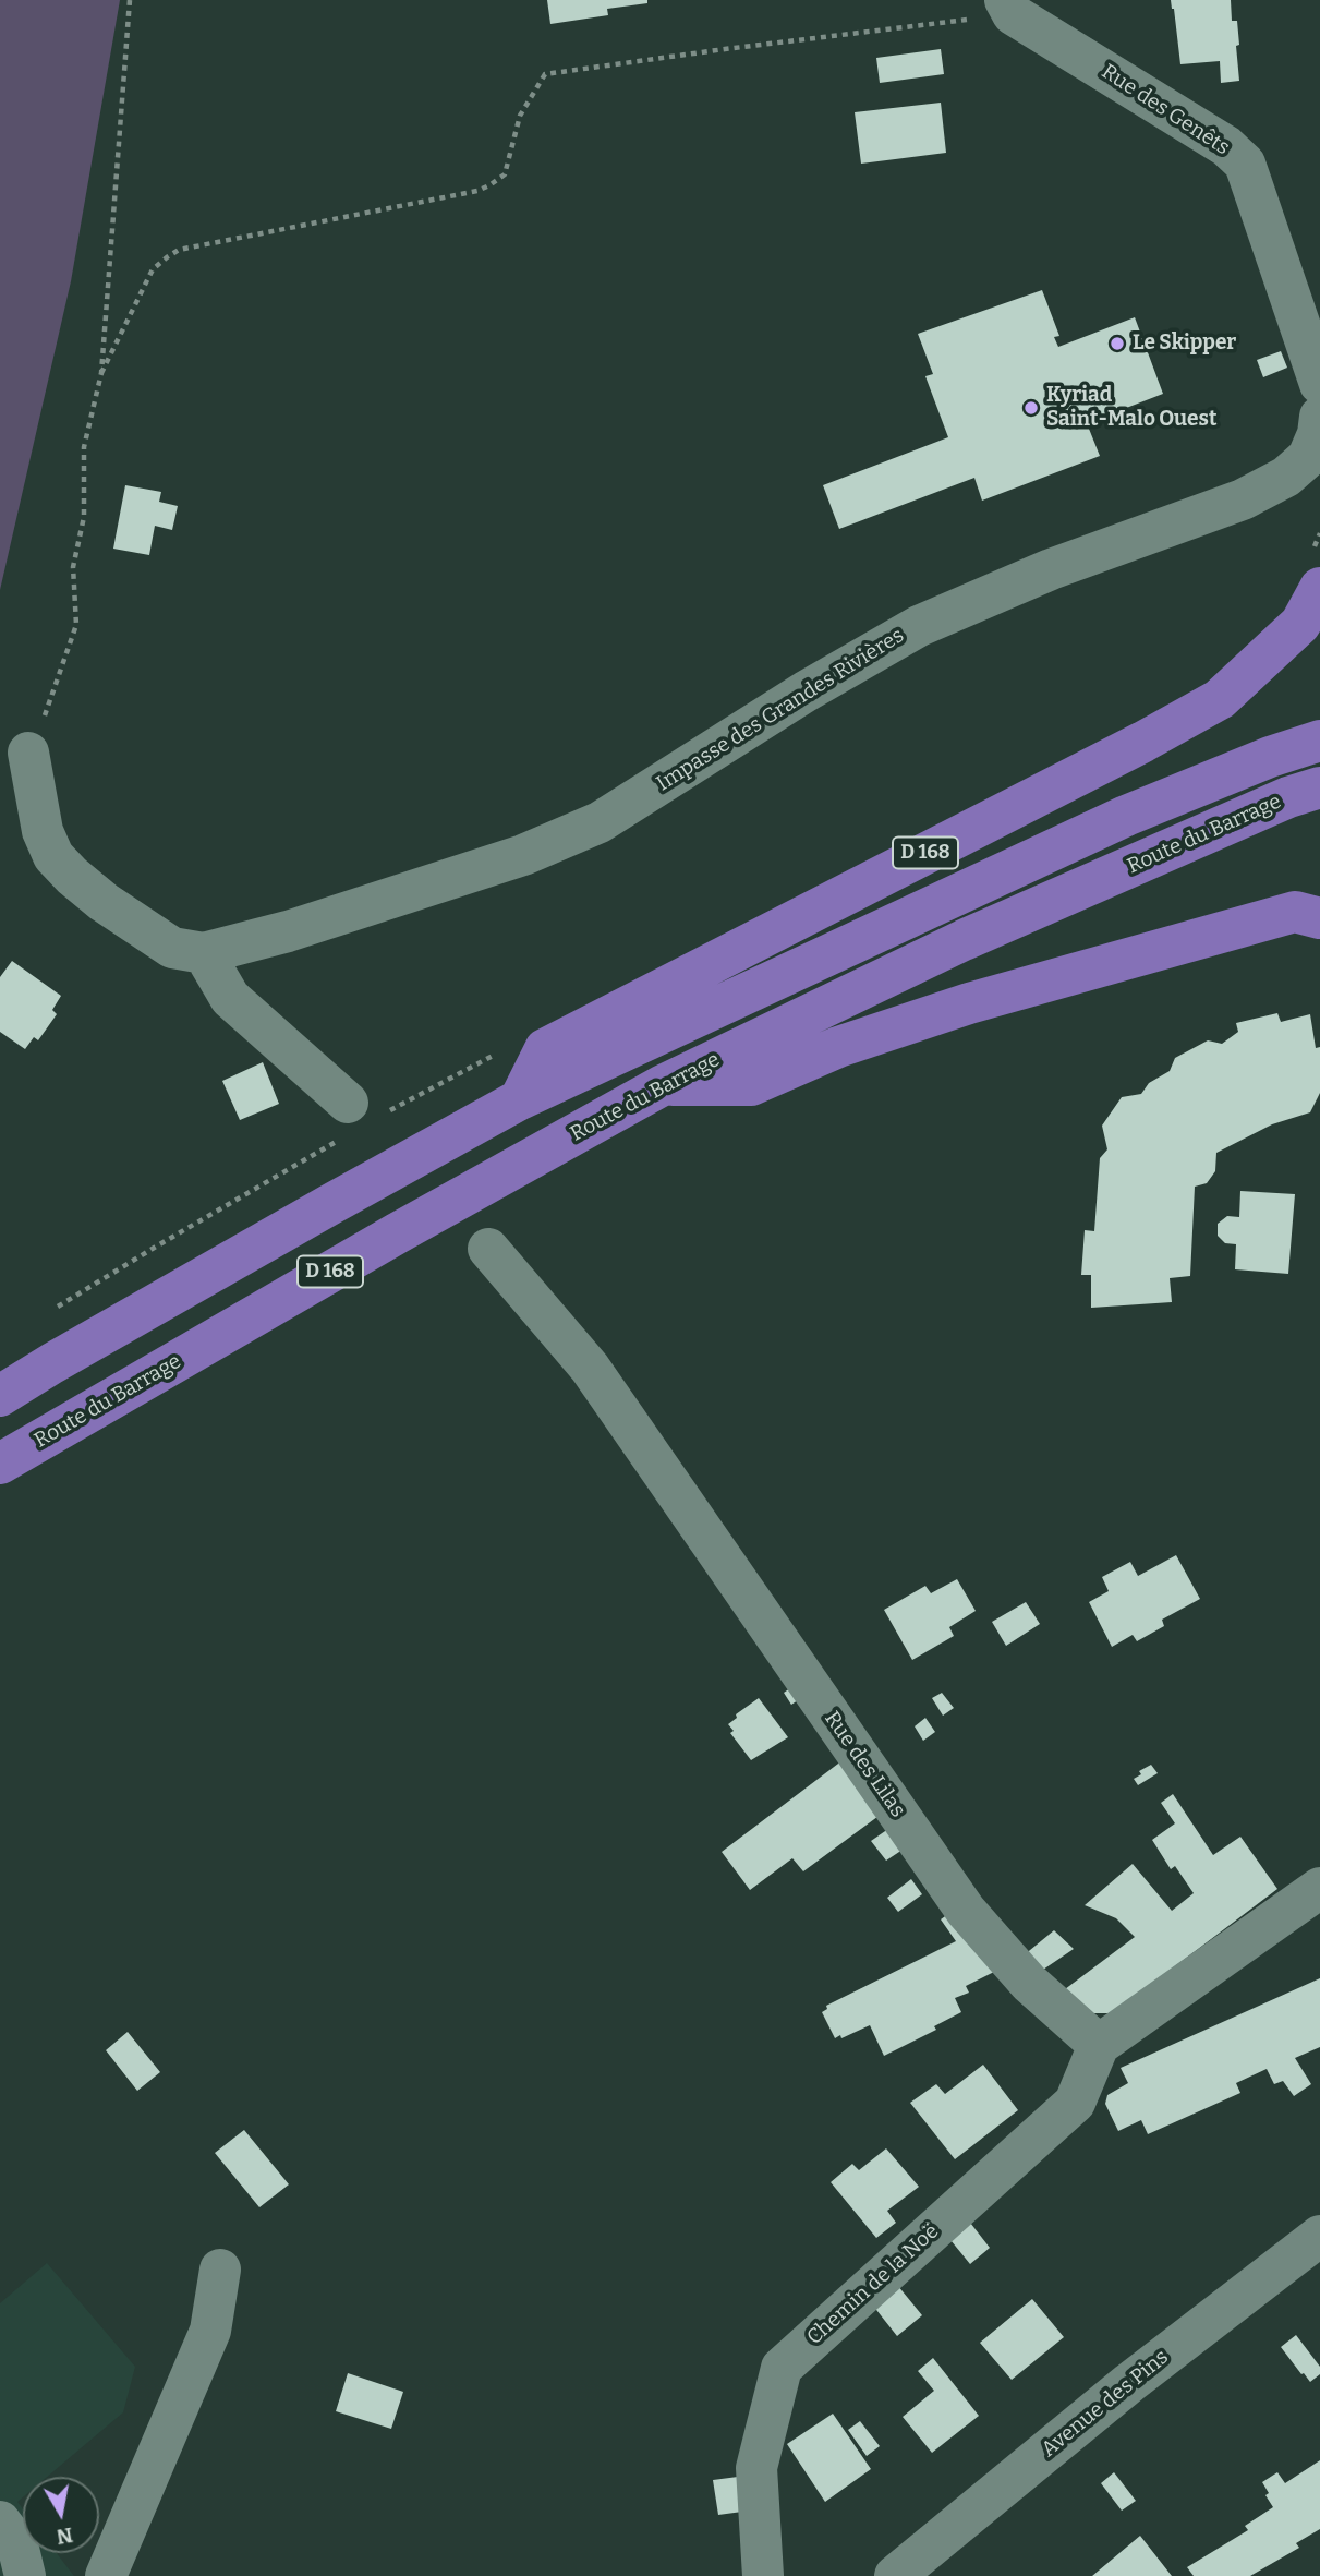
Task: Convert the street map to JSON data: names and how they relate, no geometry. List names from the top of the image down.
{
  "streets": {
    "main road": ["Route du Barrage", "D 168"],
    "street": [
      "Rue des Genêts",
      "Impasse des Grandes Rivières",
      "Rue des Lilas",
      "Chemin de la Noë",
      "Avenue des Pins"
    ]
  },
  "crossings": [
    ["Rue des Lilas", "Chemin de la Noë"]
  ],
  "places": ["Le Skipper", "Kyriad Saint-Malo Ouest"],
  "north": "bottom"
}
